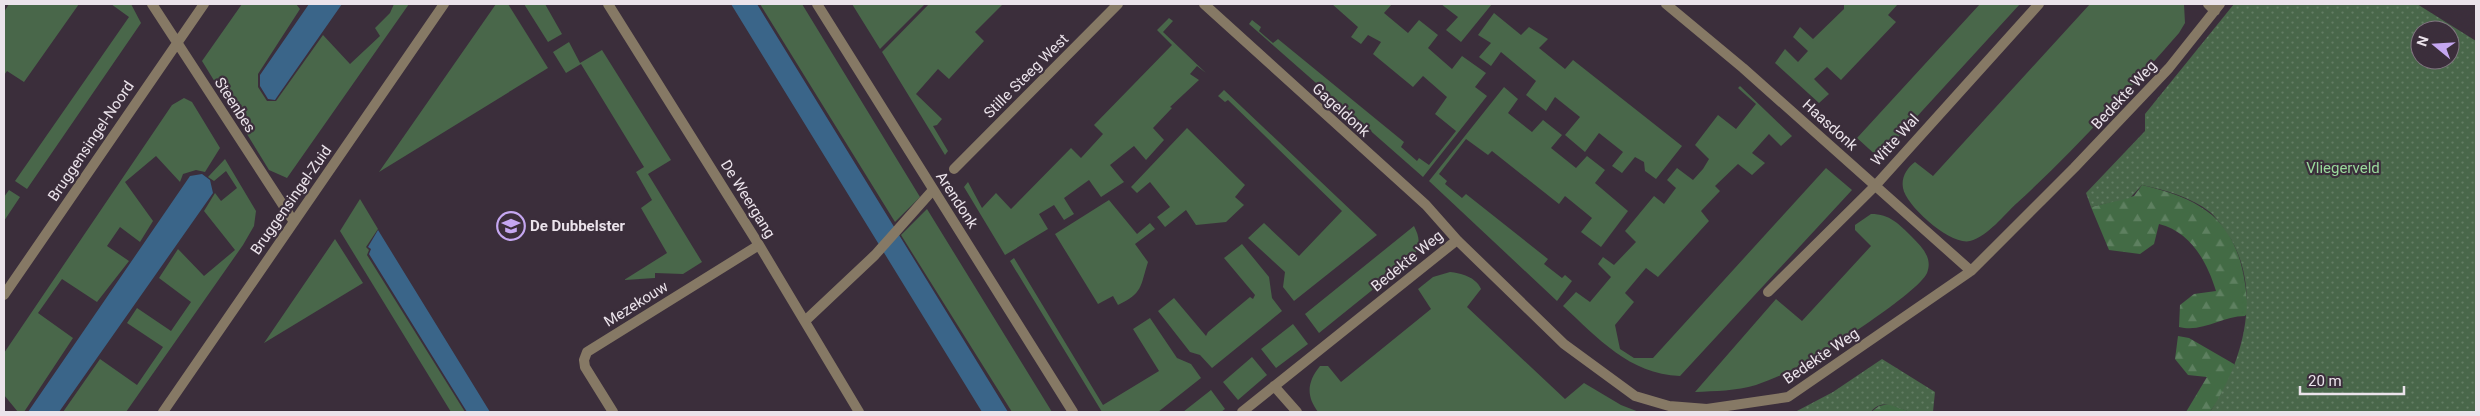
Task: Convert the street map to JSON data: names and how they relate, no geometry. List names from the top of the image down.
{
  "streets": {
    "street": [
      "Stille Steeg West",
      "Bedekte Weg",
      "Steenbes",
      "Gageldonk",
      "Haasdonk",
      "Witte Wal",
      "Bruggensingel-Noord",
      "De Weergang",
      "Bruggensingel-Zuid",
      "Arendonk",
      "Mezekouw"
    ]
  },
  "crossings": [
    ["Bedekte Weg", "Gageldonk"],
    ["Bedekte Weg", "Haasdonk"],
    ["Steenbes", "Bruggensingel-Noord"],
    ["Steenbes", "Bruggensingel-Zuid"],
    ["Haasdonk", "Witte Wal"],
    ["De Weergang", "Mezekouw"]
  ],
  "parks": ["Vliegerveld"],
  "places": {
    "school or university": ["De Dubbelster"]
  },
  "scale_bar": "20 m",
  "north": "left"
}
